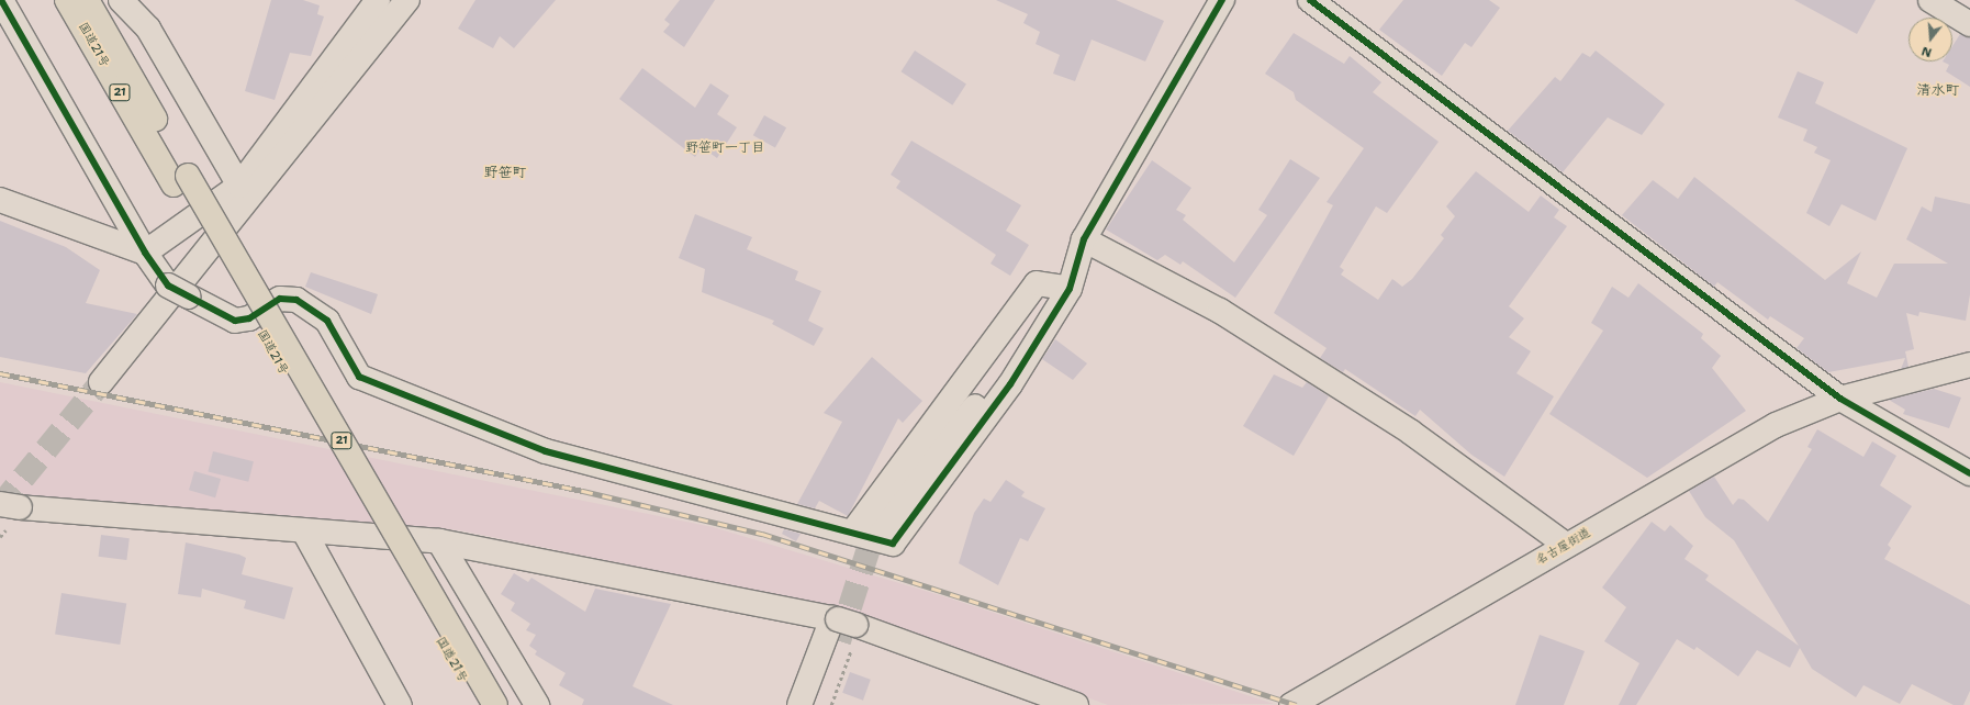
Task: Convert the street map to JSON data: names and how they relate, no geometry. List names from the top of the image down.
{
  "streets": {
    "highway": ["国道21号", "21"],
    "street": ["名古屋街道"]
  },
  "districts": ["清水町", "野笹町一丁目", "野笹町"],
  "north": "bottom"
}
